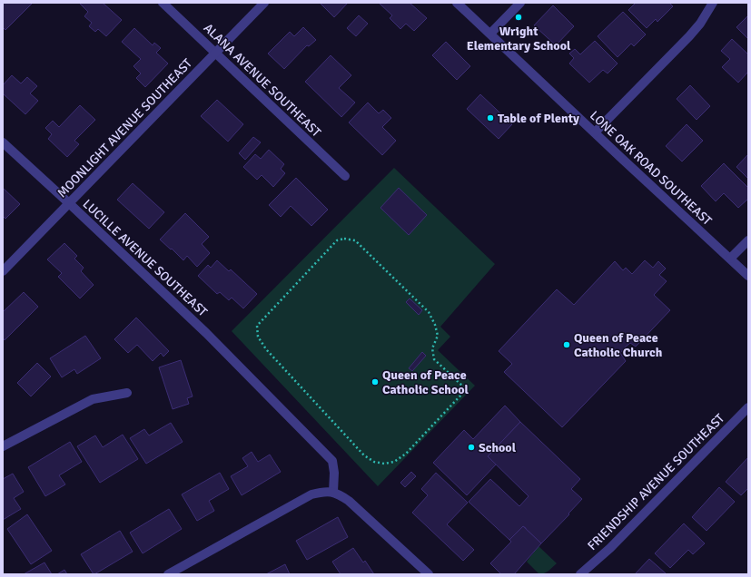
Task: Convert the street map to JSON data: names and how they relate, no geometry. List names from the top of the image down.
{
  "streets": {
    "street": [
      "ALANA AVENUE SOUTHEAST",
      "MOONLIGHT AVENUE SOUTHEAST",
      "LONE OAK ROAD SOUTHEAST",
      "LUCILLE AVENUE SOUTHEAST",
      "FRIENDSHIP AVENUE SOUTHEAST"
    ]
  },
  "crossings": [
    ["ALANA AVENUE SOUTHEAST", "MOONLIGHT AVENUE SOUTHEAST"],
    ["MOONLIGHT AVENUE SOUTHEAST", "LUCILLE AVENUE SOUTHEAST"]
  ],
  "places": [
    "Wright Elementary School",
    "Table of Plenty",
    "Queen of Peace Catholic Church",
    "Queen of Peace Catholic School",
    "School"
  ]
}
